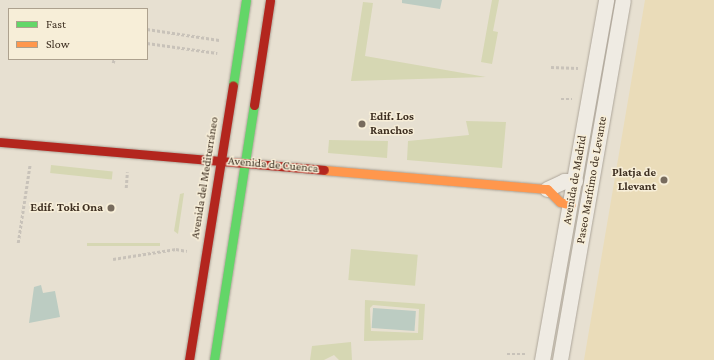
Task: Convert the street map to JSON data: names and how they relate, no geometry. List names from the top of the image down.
{
  "streets": {
    "street": [
      "Avenida de Cuenca",
      "Avenida del Mediterráneo",
      "Avenida de Madrid",
      "Paseo Marítimo de Levante"
    ]
  },
  "crossings": [
    ["Avenida de Cuenca", "Avenida del Mediterráneo"],
    ["Avenida de Cuenca", "Avenida de Madrid"]
  ],
  "places": ["Edif. Los Ranchos", "Platja de Llevant", "Edif. Toki Ona"],
  "legend": ["Fast", "Slow"]
}
